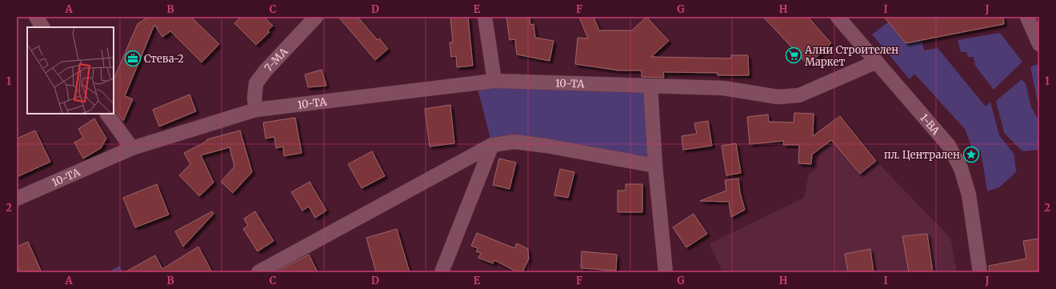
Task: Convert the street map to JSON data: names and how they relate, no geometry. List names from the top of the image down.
{
  "streets": {
    "street": ["7-МА", "10-ТА", "1-ВА"]
  },
  "crossings": [
    ["7-МА", "10-ТА"],
    ["10-ТА", "1-ВА"]
  ],
  "places": {
    "supermarket": ["Ални Строителен Маркет"],
    "office": ["Стева-2"],
    "place": ["пл. Централен"]
  },
  "grid": {
    "columns": [
      "A",
      "B",
      "C",
      "D",
      "E",
      "F",
      "G",
      "H",
      "I",
      "J"
    ],
    "rows": ["1", "2"]
  }
}
